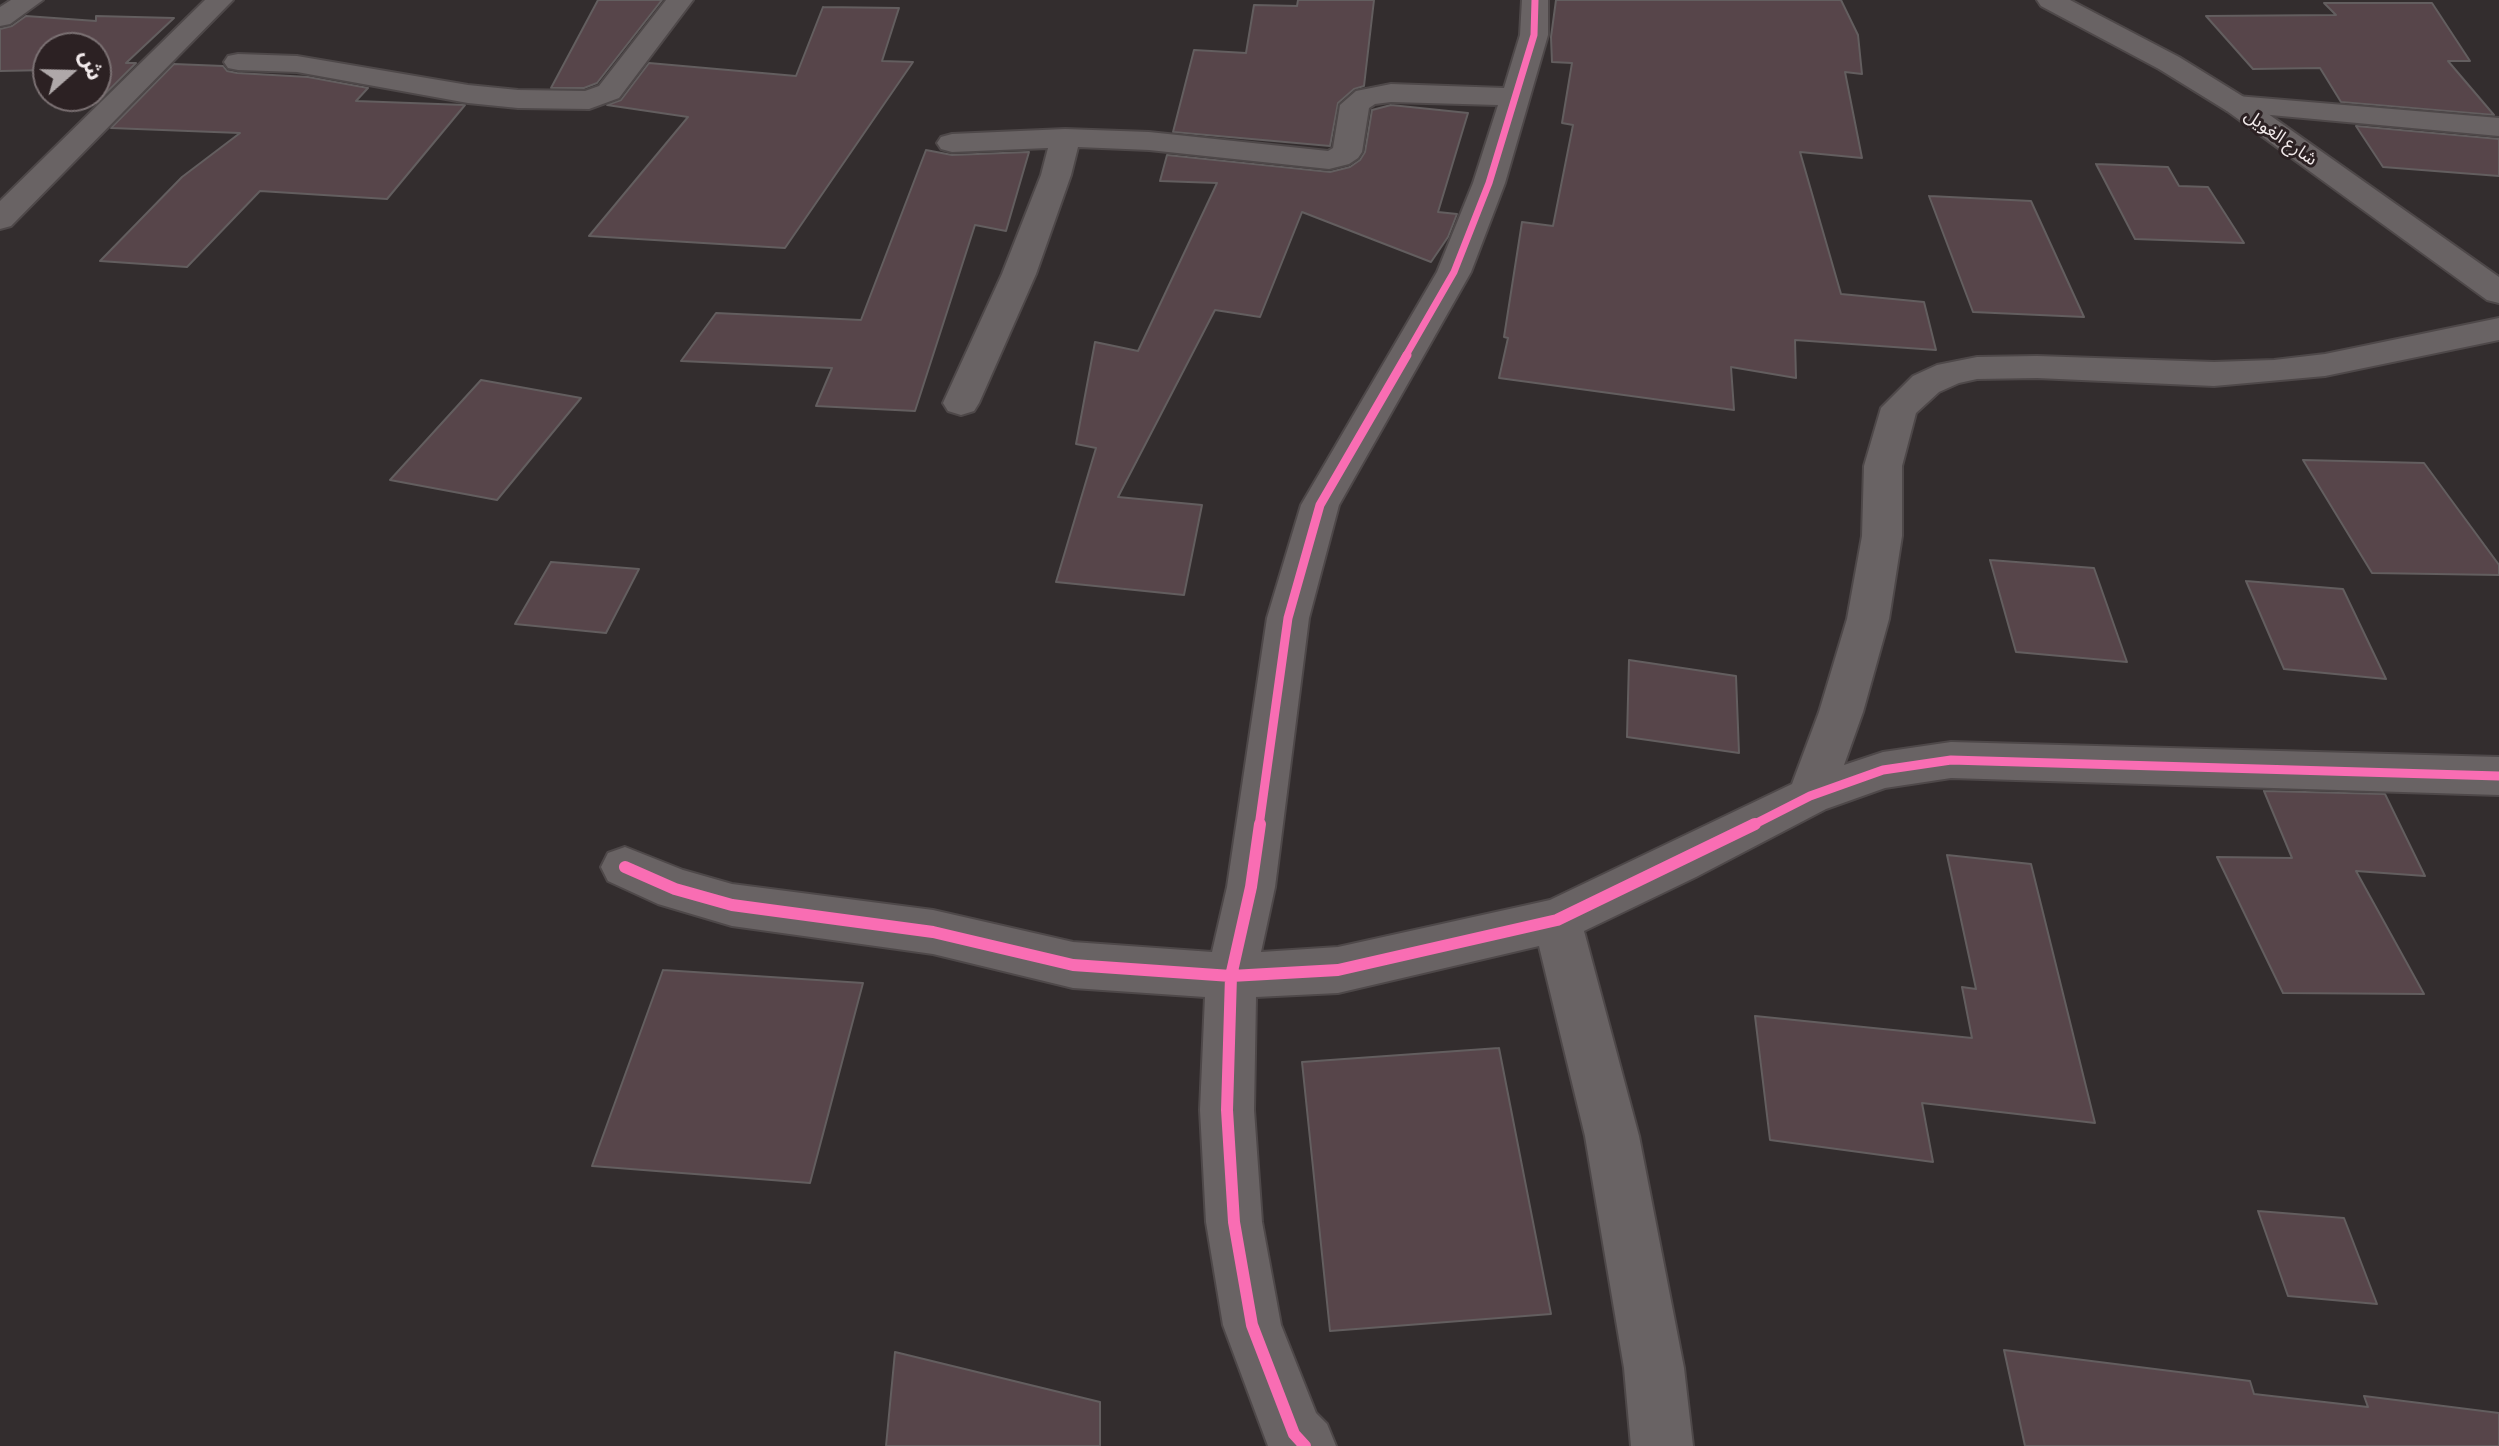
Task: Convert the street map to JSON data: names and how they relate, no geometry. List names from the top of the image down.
{
  "streets": {
    "street": ["شارع الغويل"]
  },
  "north": "right"
}
